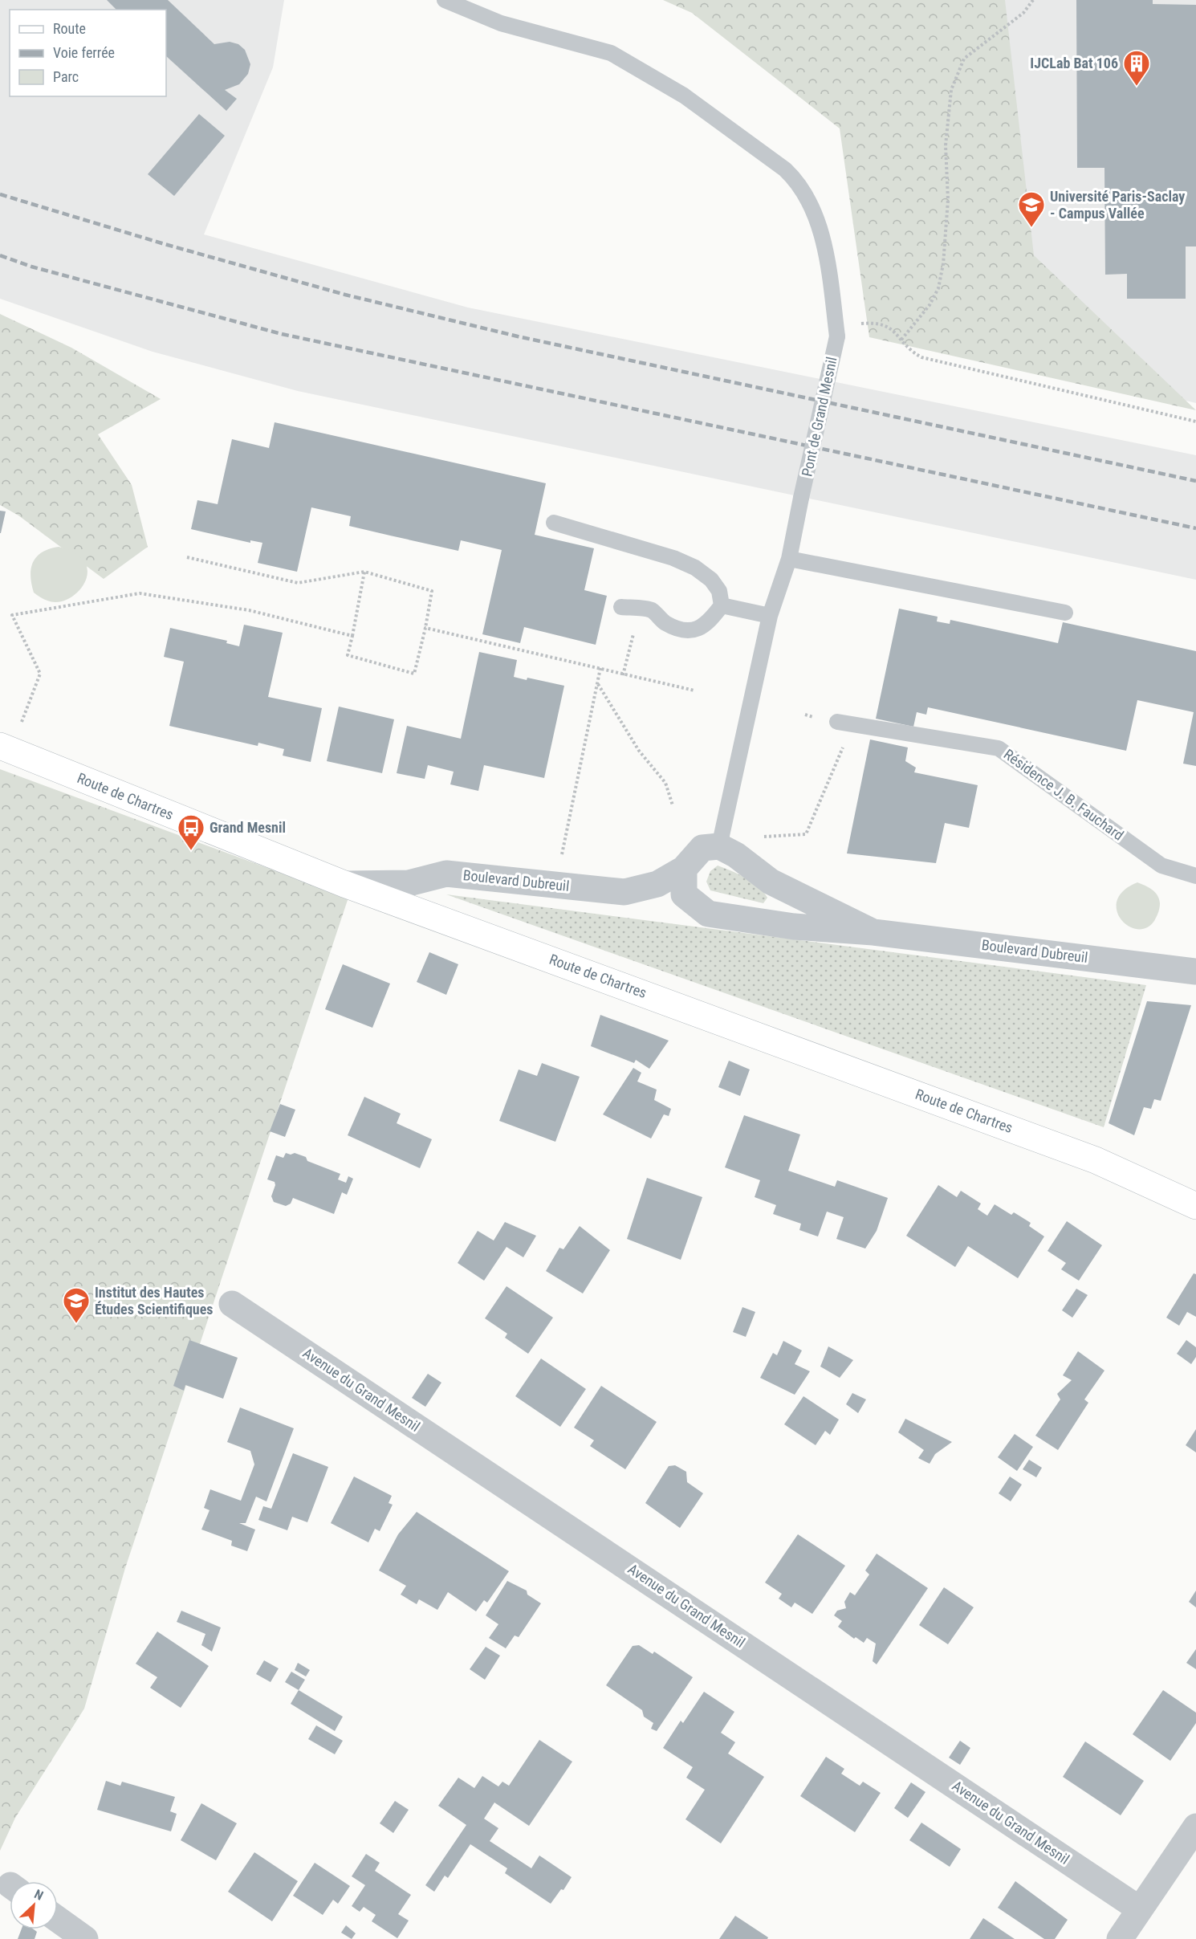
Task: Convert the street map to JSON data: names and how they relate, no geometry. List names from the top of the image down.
{
  "streets": {
    "main road": ["Route de Chartres"],
    "street": ["Boulevard Dubreuil", "Avenue du Grand Mesnil"],
    "lane": ["Pont de Grand Mesnil", "Résidence J. B. Fauchard"]
  },
  "crossings": [
    ["Pont de Grand Mesnil", "Boulevard Dubreuil"],
    ["Route de Chartres", "Boulevard Dubreuil"]
  ],
  "places": {
    "building": ["IJCLab Bat 106"],
    "school or university": ["Université Paris-Saclay - Campus Vallée", "Institut des Hautes Études Scientifiques"],
    "bus stop": ["Grand Mesnil"]
  },
  "legend": ["Route", "Voie ferrée", "Parc"],
  "north": "top right"
}
